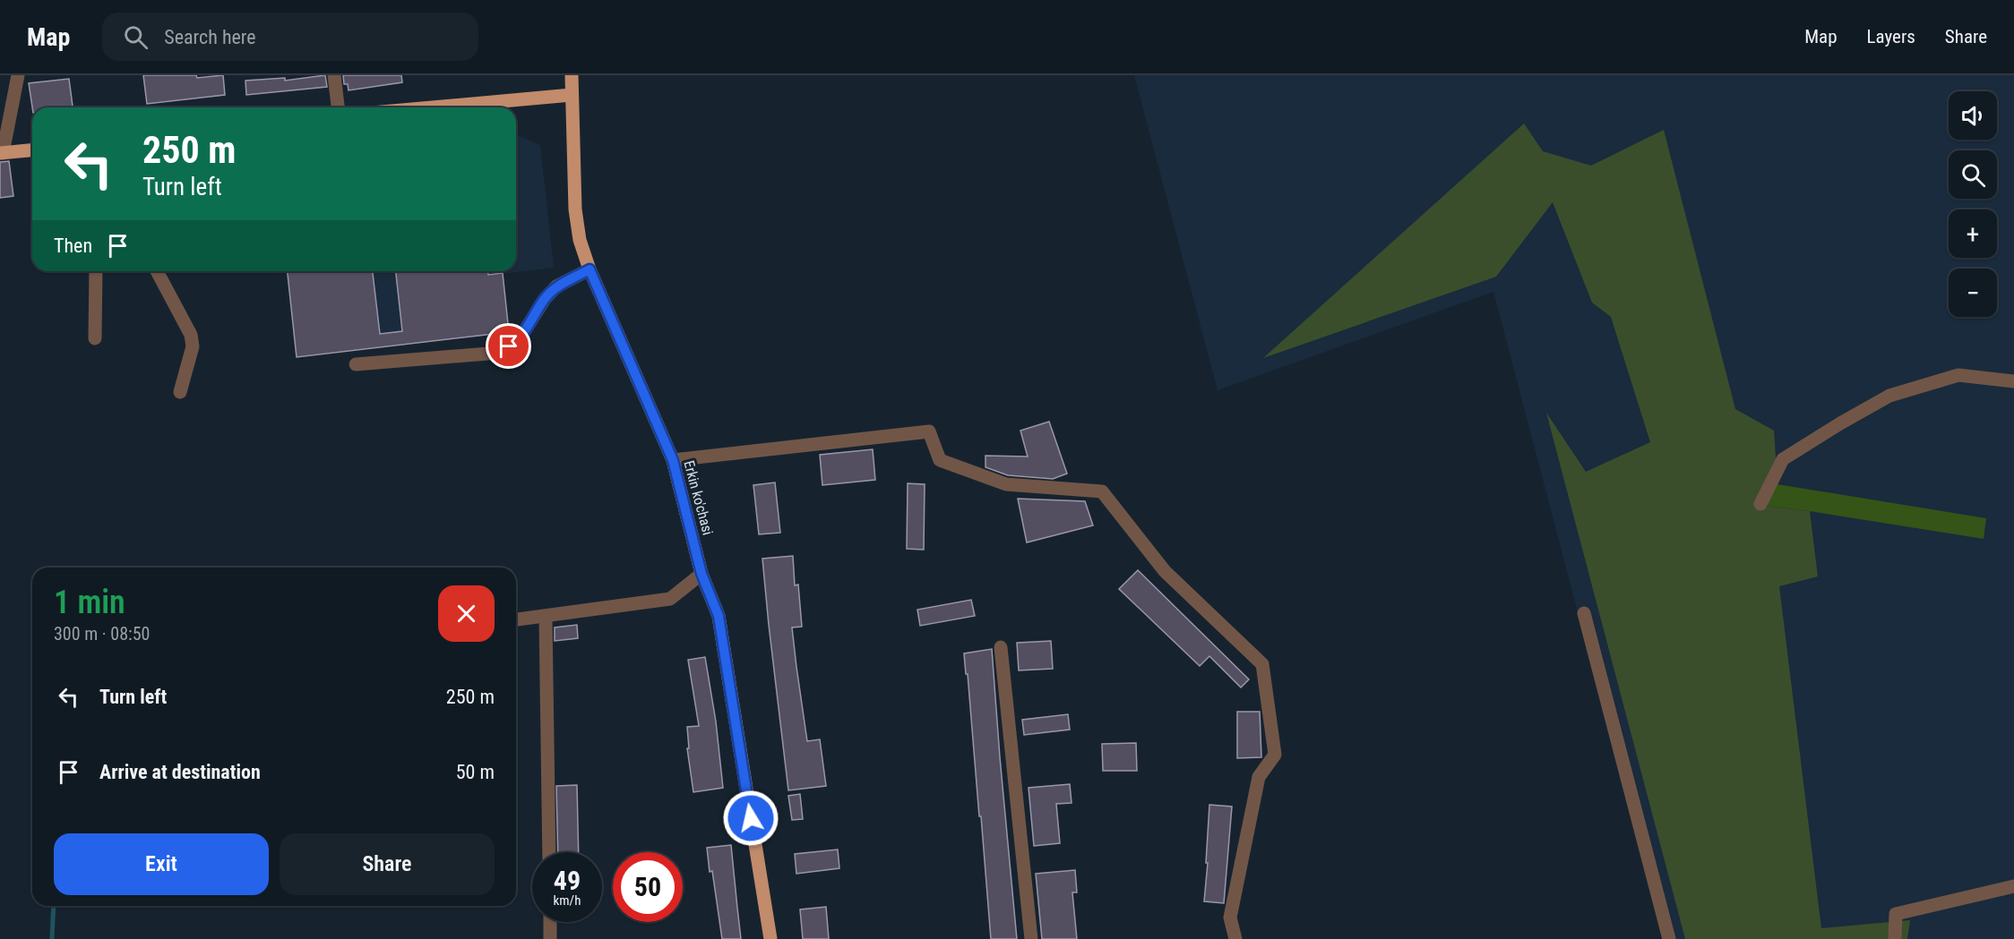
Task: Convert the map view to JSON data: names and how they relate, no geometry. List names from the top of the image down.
{
  "streets": {
    "main road": ["Erkin ko'chasi"]
  },
  "page": {
    "header": "Map",
    "search": "Search here",
    "nav": ["Map", "Layers", "Share"],
    "map_buttons": ["+", "−"],
    "turn": ["250 m", "Turn left"],
    "then": "Then",
    "heading": ["1 min", "300 m · 08:50"],
    "list": [
      {
        "name": "Turn left",
        "value": "250 m"
      },
      {
        "name": "Arrive at destination",
        "value": "50 m"
      }
    ],
    "buttons": ["Exit", "Share"],
    "speed": "49 km/h",
    "limit": "50"
  }
}
